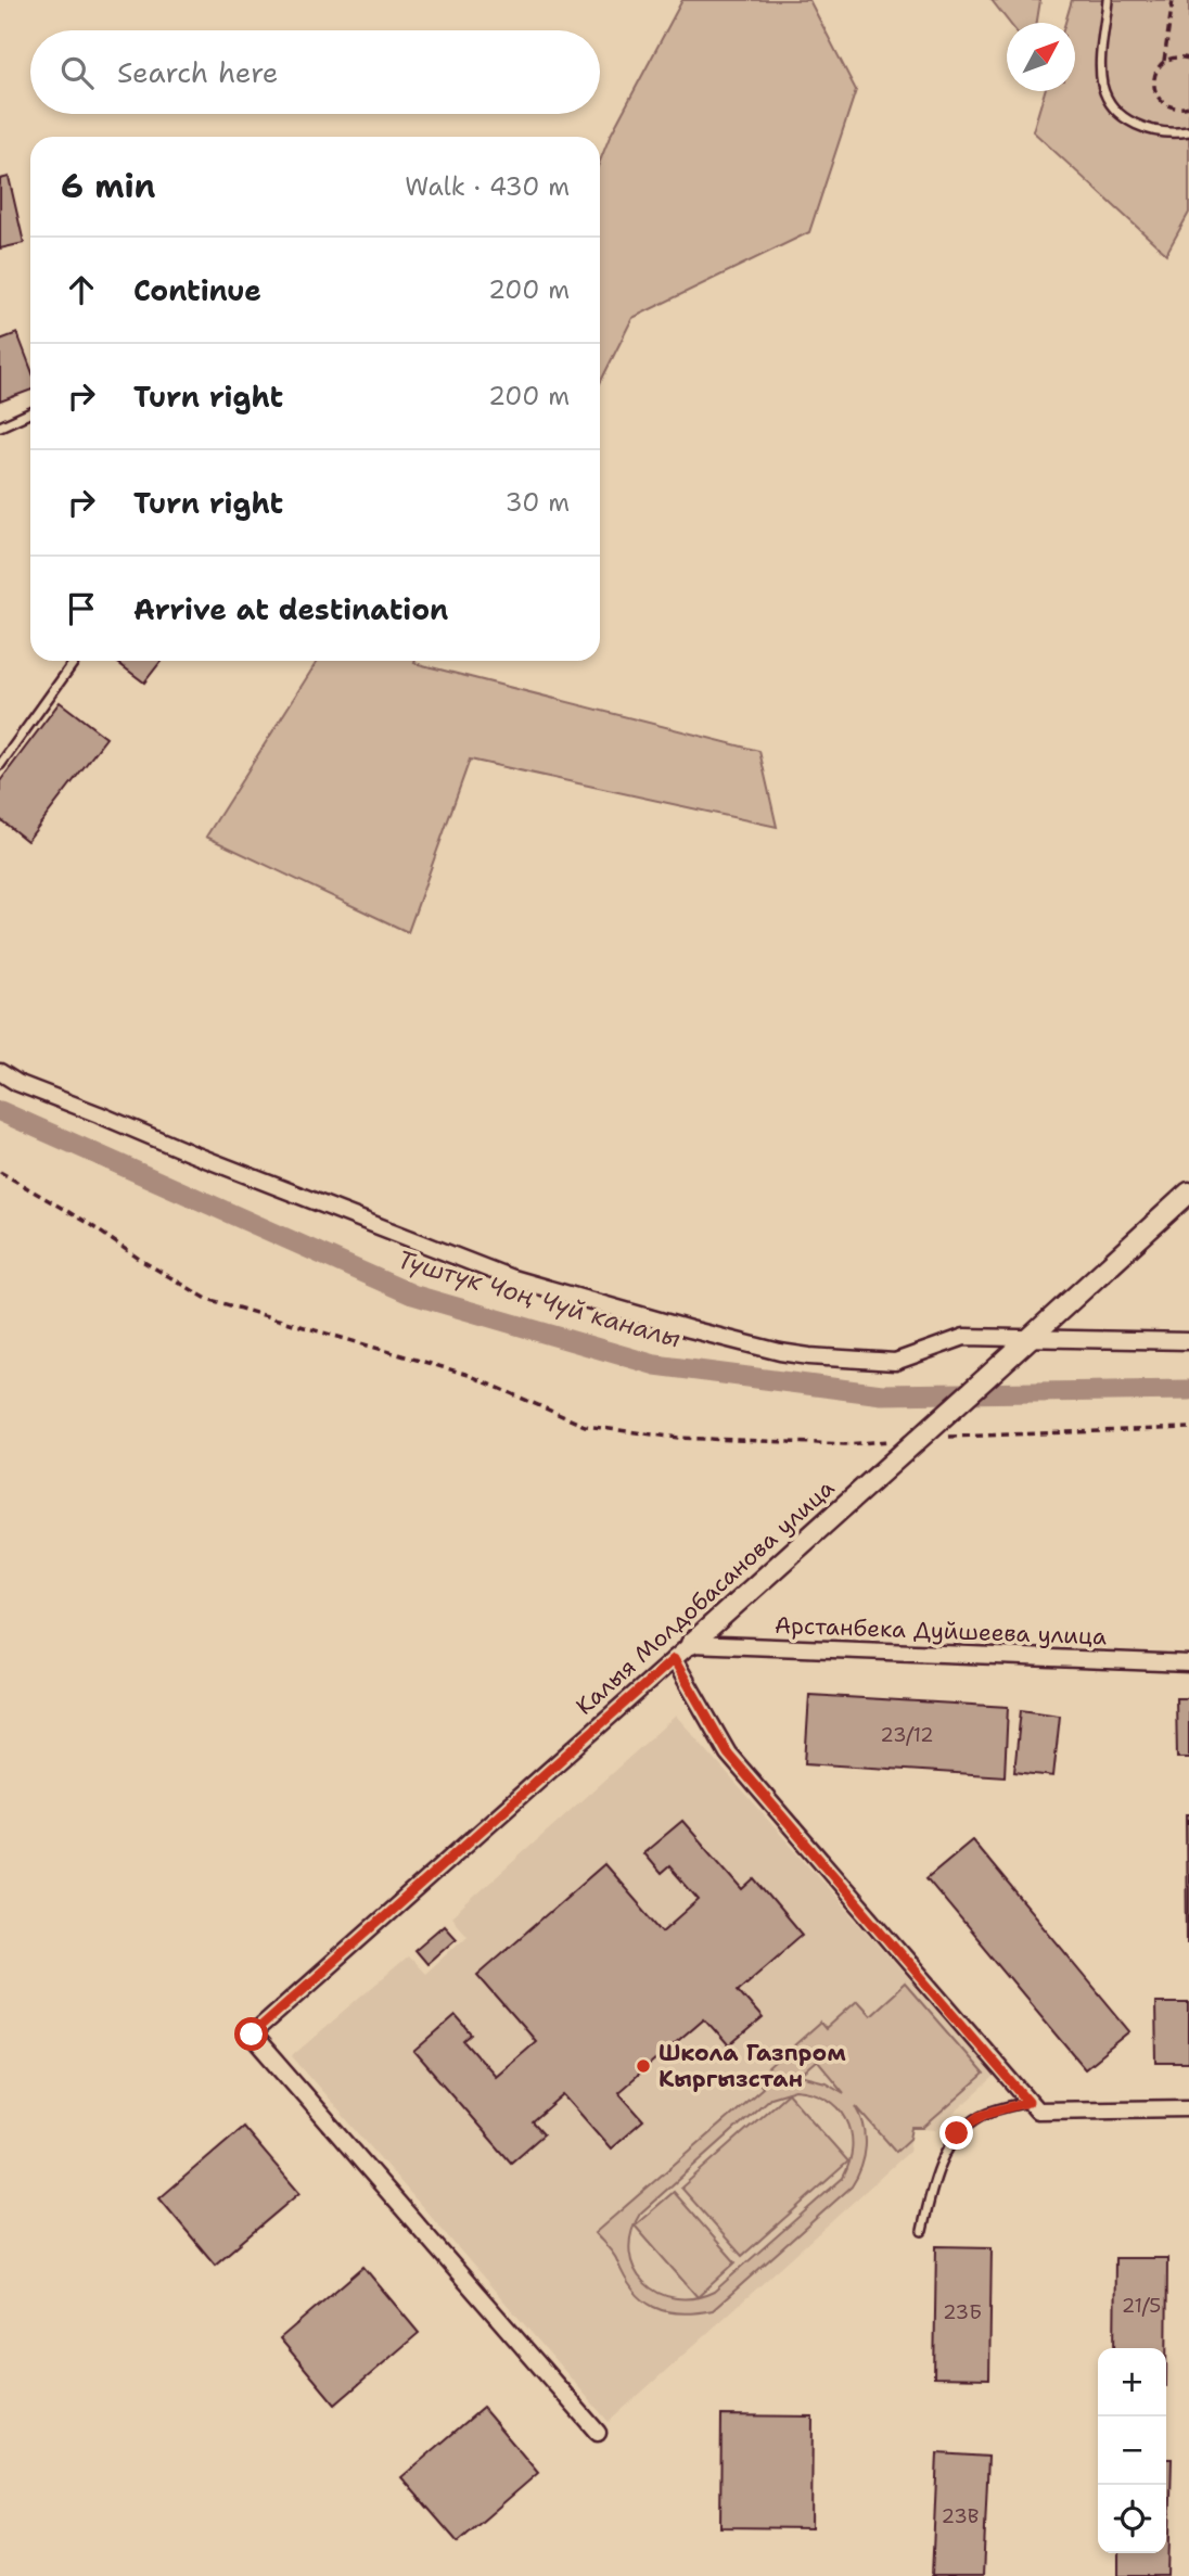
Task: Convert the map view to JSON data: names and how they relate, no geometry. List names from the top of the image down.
{
  "streets": {
    "street": ["Калыя Молдобасанова улица", "Арстанбека Дуйшеева улица"]
  },
  "crossings": [
    ["Калыя Молдобасанова улица", "Арстанбека Дуйшеева улица"]
  ],
  "water": ["Түштүк Чоң Чүй каналы"],
  "places": ["Школа Газпром Кыргызстан"],
  "house_numbers": [
    "23/12",
    "21/5",
    "23Б",
    "23В"
  ],
  "north": "top right",
  "page": {
    "search": "Search here",
    "heading": ["6 min", "Walk · 430 m"],
    "list": [
      ["Continue", "200 m"],
      ["Turn right", "200 m"],
      ["Turn right", "30 m"],
      "Arrive at destination"
    ],
    "map_buttons": ["+", "−"]
  }
}
